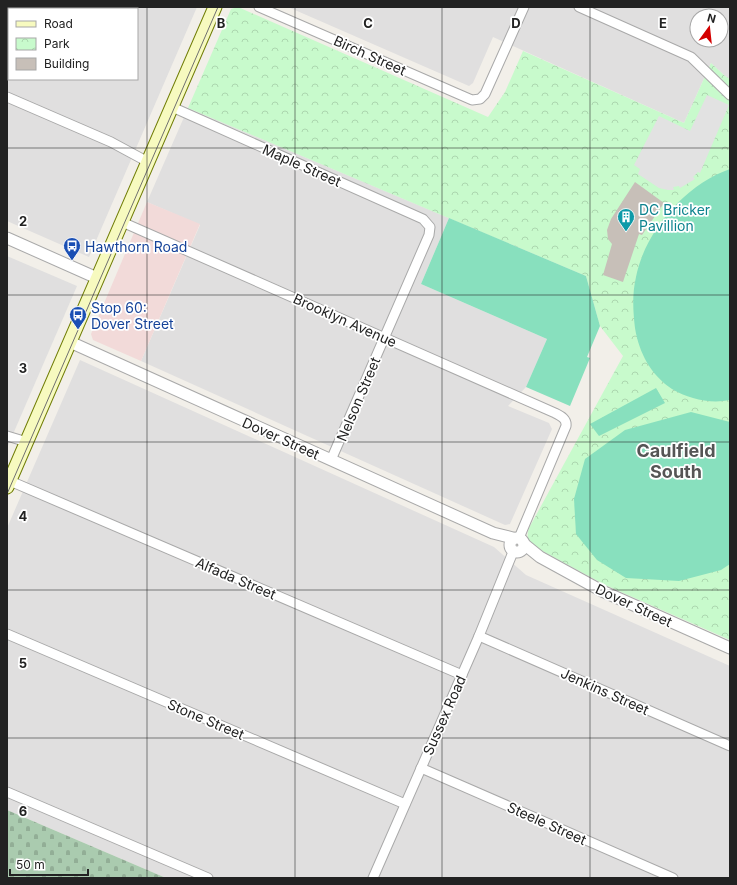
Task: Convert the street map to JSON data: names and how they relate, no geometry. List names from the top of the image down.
{
  "streets": {
    "street": [
      "Birch Street",
      "Maple Street",
      "Brooklyn Avenue",
      "Nelson Street",
      "Dover Street",
      "Alfada Street",
      "Jenkins Street",
      "Sussex Road",
      "Stone Street",
      "Steele Street"
    ]
  },
  "crossings": [
    ["Maple Street", "Nelson Street"],
    ["Brooklyn Avenue", "Nelson Street"],
    ["Brooklyn Avenue", "Sussex Road"],
    ["Nelson Street", "Dover Street"],
    ["Dover Street", "Sussex Road"],
    ["Alfada Street", "Sussex Road"],
    ["Jenkins Street", "Sussex Road"],
    ["Sussex Road", "Stone Street"],
    ["Sussex Road", "Steele Street"]
  ],
  "districts": ["Caulfield South"],
  "places": {
    "building": ["DC Bricker Pavillion"],
    "bus stop": ["Hawthorn Road", "Stop 60: Dover Street"]
  },
  "legend": ["Road", "Park", "Building"],
  "scale_bar": "50 m",
  "north": "top",
  "grid": {
    "columns": [
      "B",
      "C",
      "D",
      "E"
    ],
    "rows": [
      "2",
      "3",
      "4",
      "5",
      "6"
    ]
  }
}
